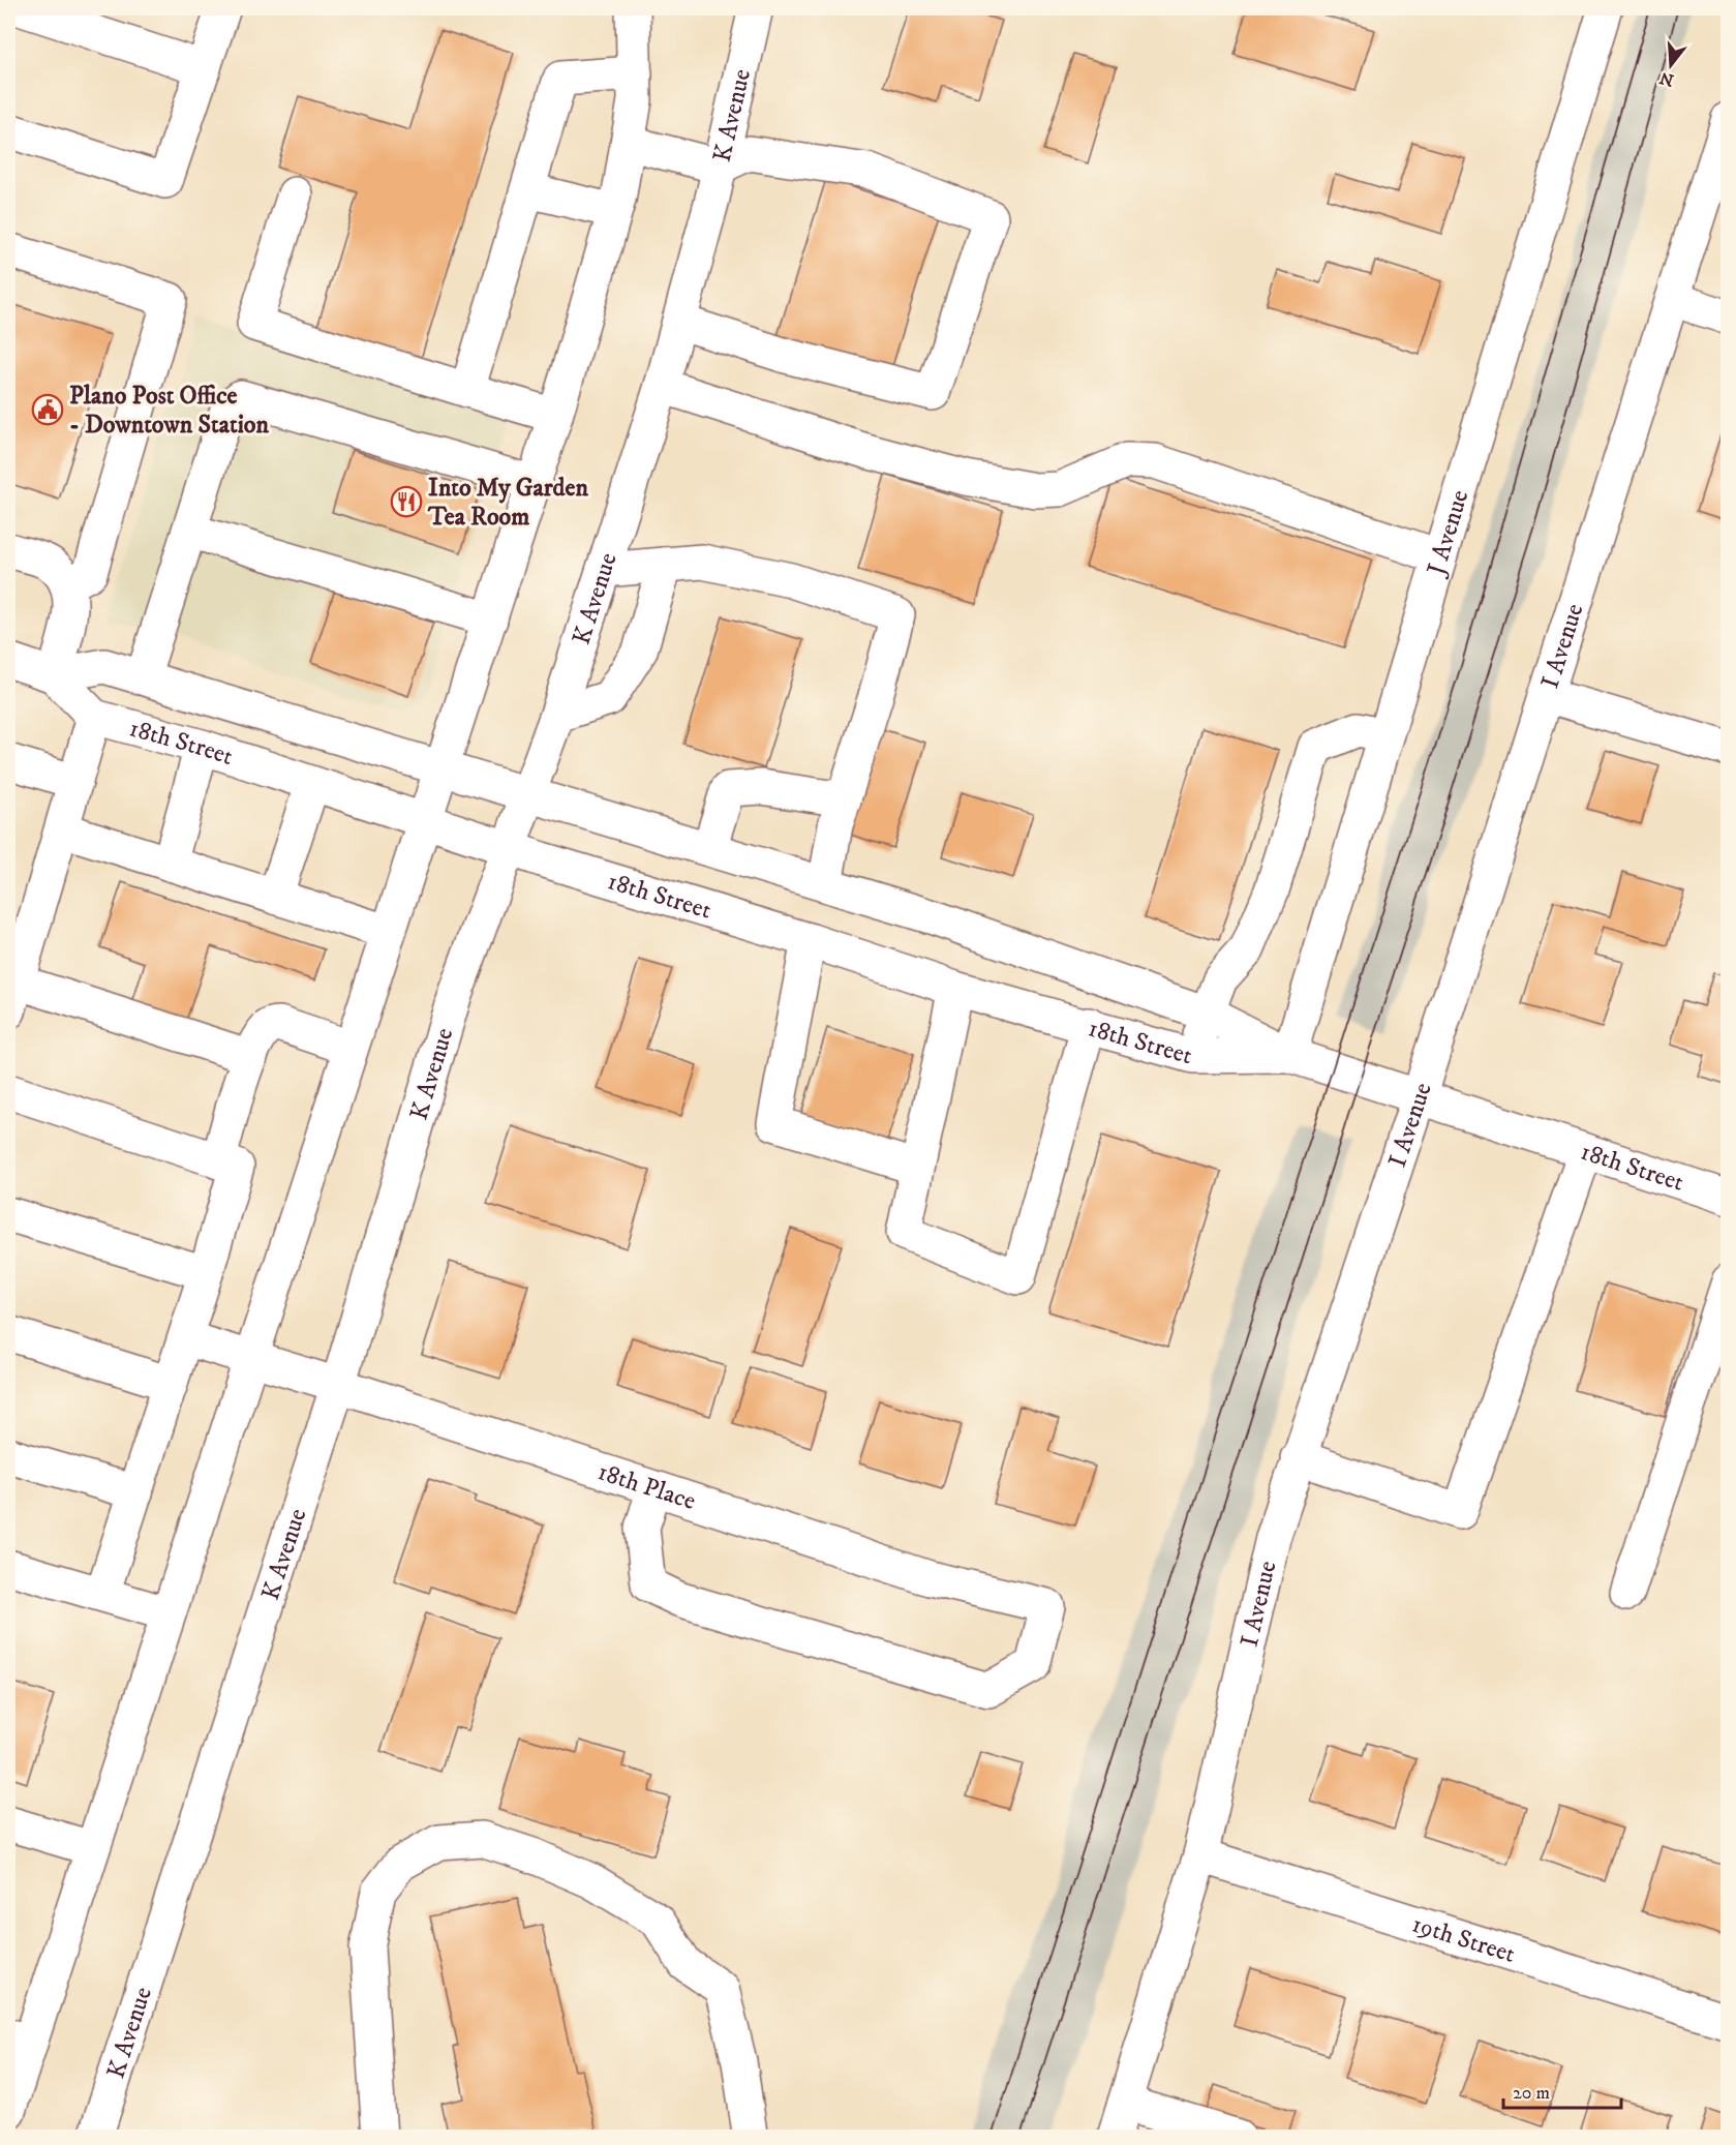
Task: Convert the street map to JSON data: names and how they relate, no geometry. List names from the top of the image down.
{
  "streets": {
    "street": [
      "K Avenue",
      "J Avenue",
      "I Avenue",
      "18th Street",
      "18th Place",
      "19th Street"
    ]
  },
  "crossings": [
    ["K Avenue", "18th Street"],
    ["K Avenue", "18th Place"],
    ["J Avenue", "18th Street"],
    ["I Avenue", "18th Street"],
    ["I Avenue", "19th Street"]
  ],
  "places": {
    "public building": ["Plano Post Office - Downtown Station"],
    "restaurant": ["Into My Garden Tea Room"]
  },
  "scale_bar": "20 m",
  "north": "bottom"
}
